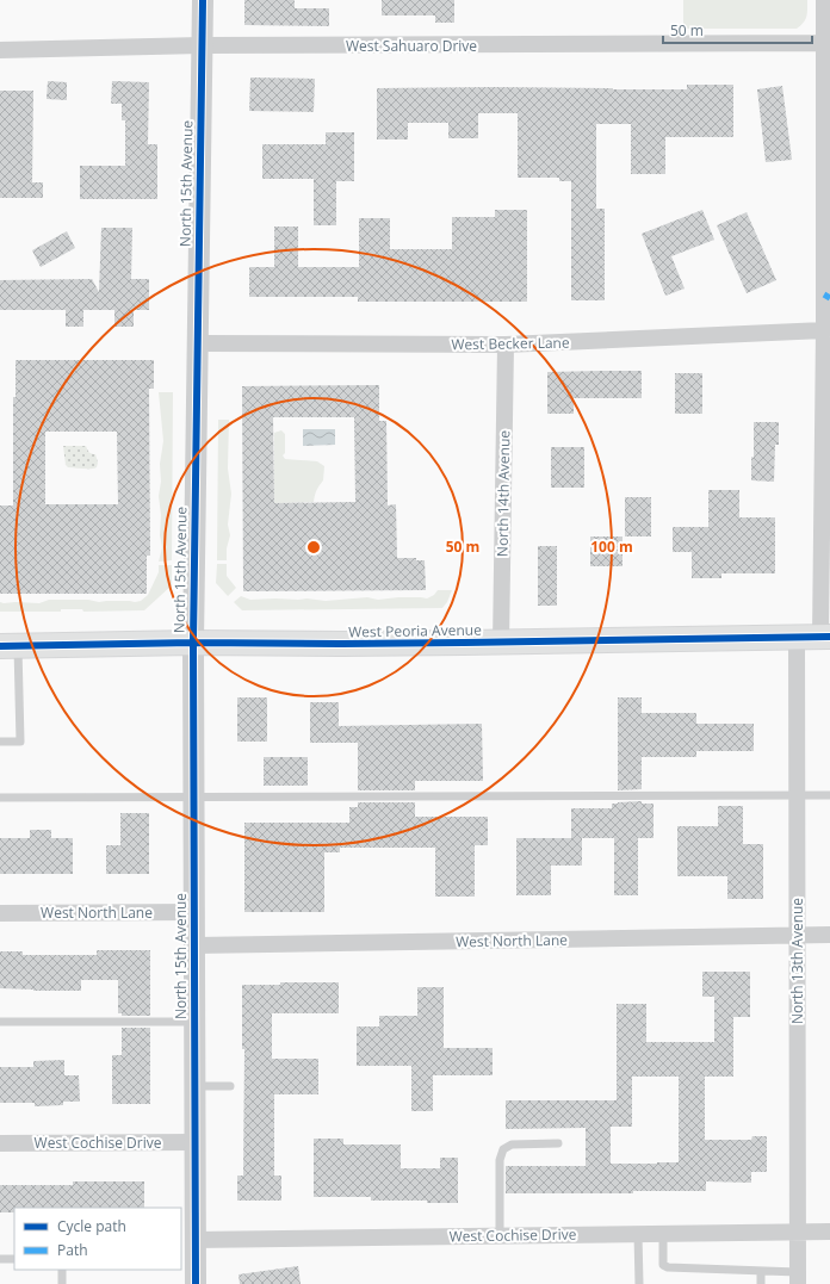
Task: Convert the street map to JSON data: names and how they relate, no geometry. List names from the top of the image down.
{
  "streets": {
    "main road": ["West Peoria Avenue"],
    "street": [
      "West Sahuaro Drive",
      "North 15th Avenue",
      "West Becker Lane",
      "North 14th Avenue",
      "West North Lane",
      "North 13th Avenue",
      "West Cochise Drive"
    ]
  },
  "crossings": [
    ["West Sahuaro Drive", "North 15th Avenue"],
    ["North 15th Avenue", "West Becker Lane"],
    ["North 15th Avenue", "West Peoria Avenue"],
    ["North 15th Avenue", "West North Lane"],
    ["North 15th Avenue", "West Cochise Drive"],
    ["West Becker Lane", "North 14th Avenue"],
    ["North 14th Avenue", "West Peoria Avenue"],
    ["West Peoria Avenue", "North 13th Avenue"],
    ["West North Lane", "North 13th Avenue"],
    ["North 13th Avenue", "West Cochise Drive"]
  ],
  "legend": ["Cycle path", "Path"],
  "scale_bar": "50 m",
  "rings": ["50 m", "100 m"]
}
